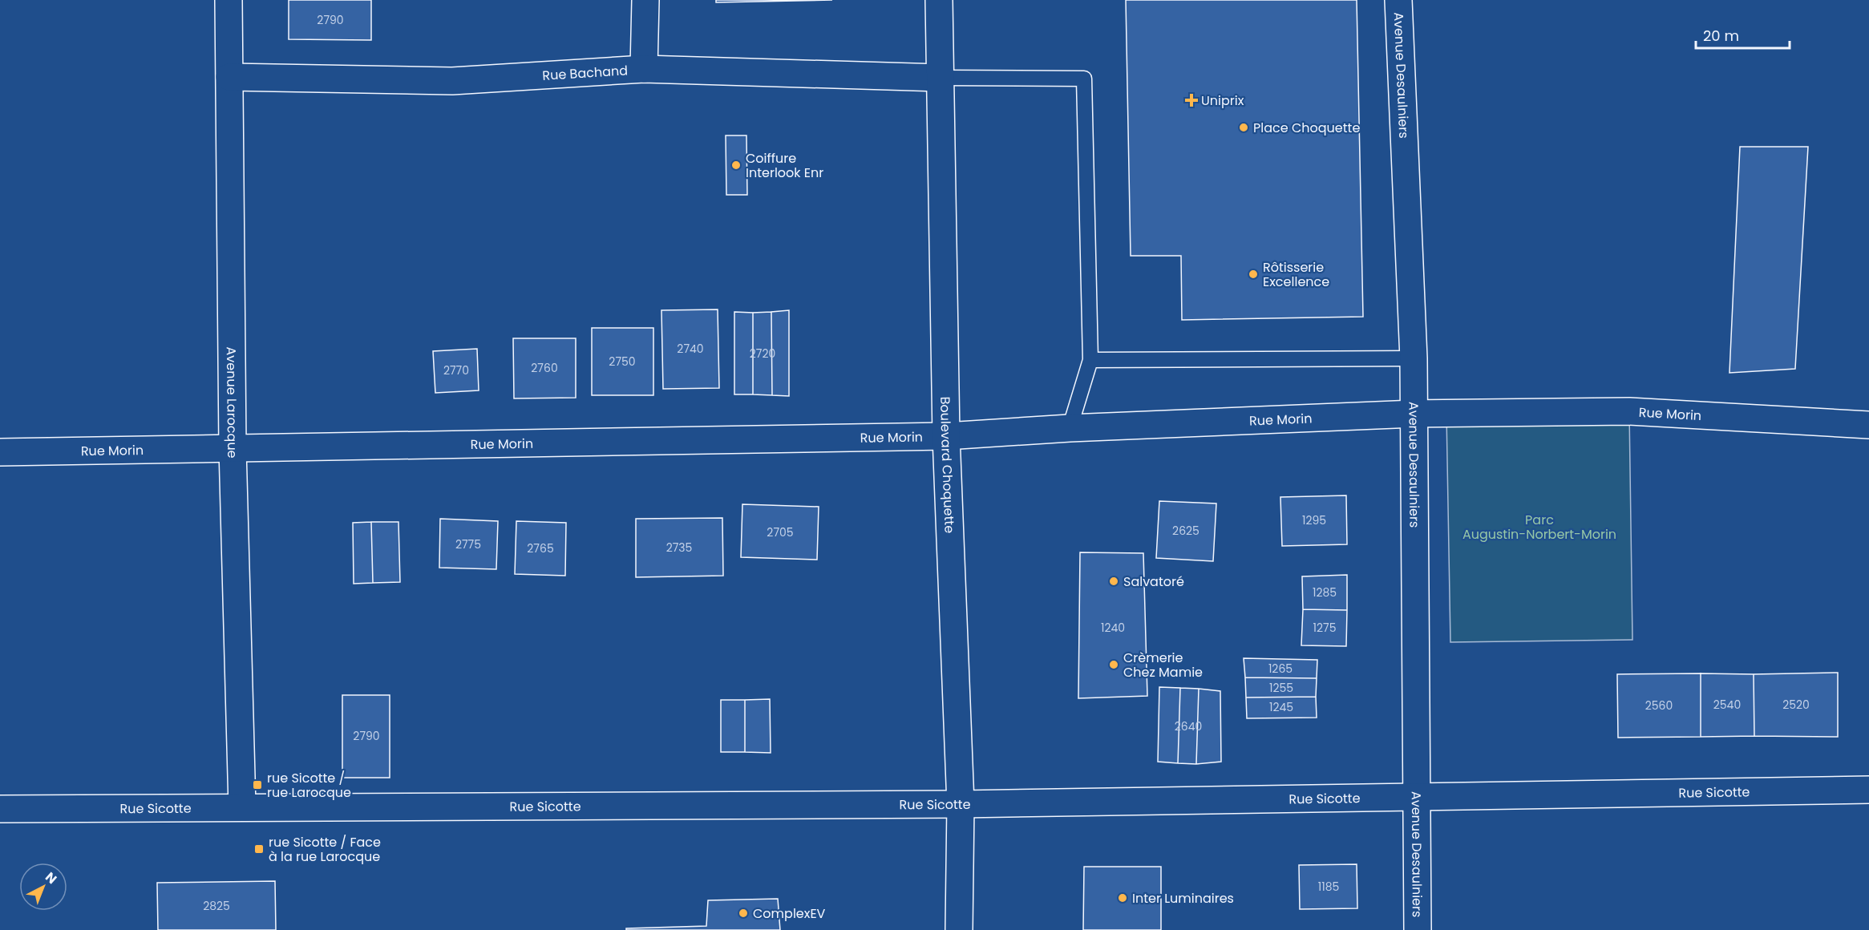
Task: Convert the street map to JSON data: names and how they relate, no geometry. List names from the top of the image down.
{
  "streets": {
    "street": [
      "Rue Bachand",
      "Avenue Desaulniers",
      "Avenue Larocque",
      "Rue Morin",
      "Boulevard Choquette",
      "Rue Sicotte"
    ]
  },
  "crossings": [
    ["Rue Bachand", "Avenue Larocque"],
    ["Rue Bachand", "Boulevard Choquette"],
    ["Avenue Desaulniers", "Rue Morin"],
    ["Avenue Desaulniers", "Rue Sicotte"],
    ["Avenue Larocque", "Rue Morin"],
    ["Avenue Larocque", "Rue Sicotte"],
    ["Rue Morin", "Boulevard Choquette"],
    ["Boulevard Choquette", "Rue Sicotte"]
  ],
  "parks": ["Parc Augustin-Norbert-Morin"],
  "places": {
    "health": ["Uniprix"],
    "other": [
      "Place Choquette",
      "Coiffure Interlook Enr",
      "Rôtisserie Excellence",
      "Salvatoré",
      "Crèmerie Chez Mamie",
      "Inter Luminaires",
      "ComplexEV"
    ],
    "transit": ["rue Sicotte / rue Larocque", "rue Sicotte / Face à la rue Larocque"]
  },
  "house_numbers": [
    "2790",
    "2740",
    "2720",
    "2750",
    "2760",
    "2770",
    "1295",
    "2625",
    "2705",
    "2775",
    "2735",
    "2765",
    "1285",
    "1240",
    "1275",
    "1265",
    "1255",
    "2540",
    "2520",
    "2560",
    "1245",
    "2640",
    "2790",
    "1185",
    "2825"
  ],
  "scale_bar": "20 m",
  "north": "top right"
}
